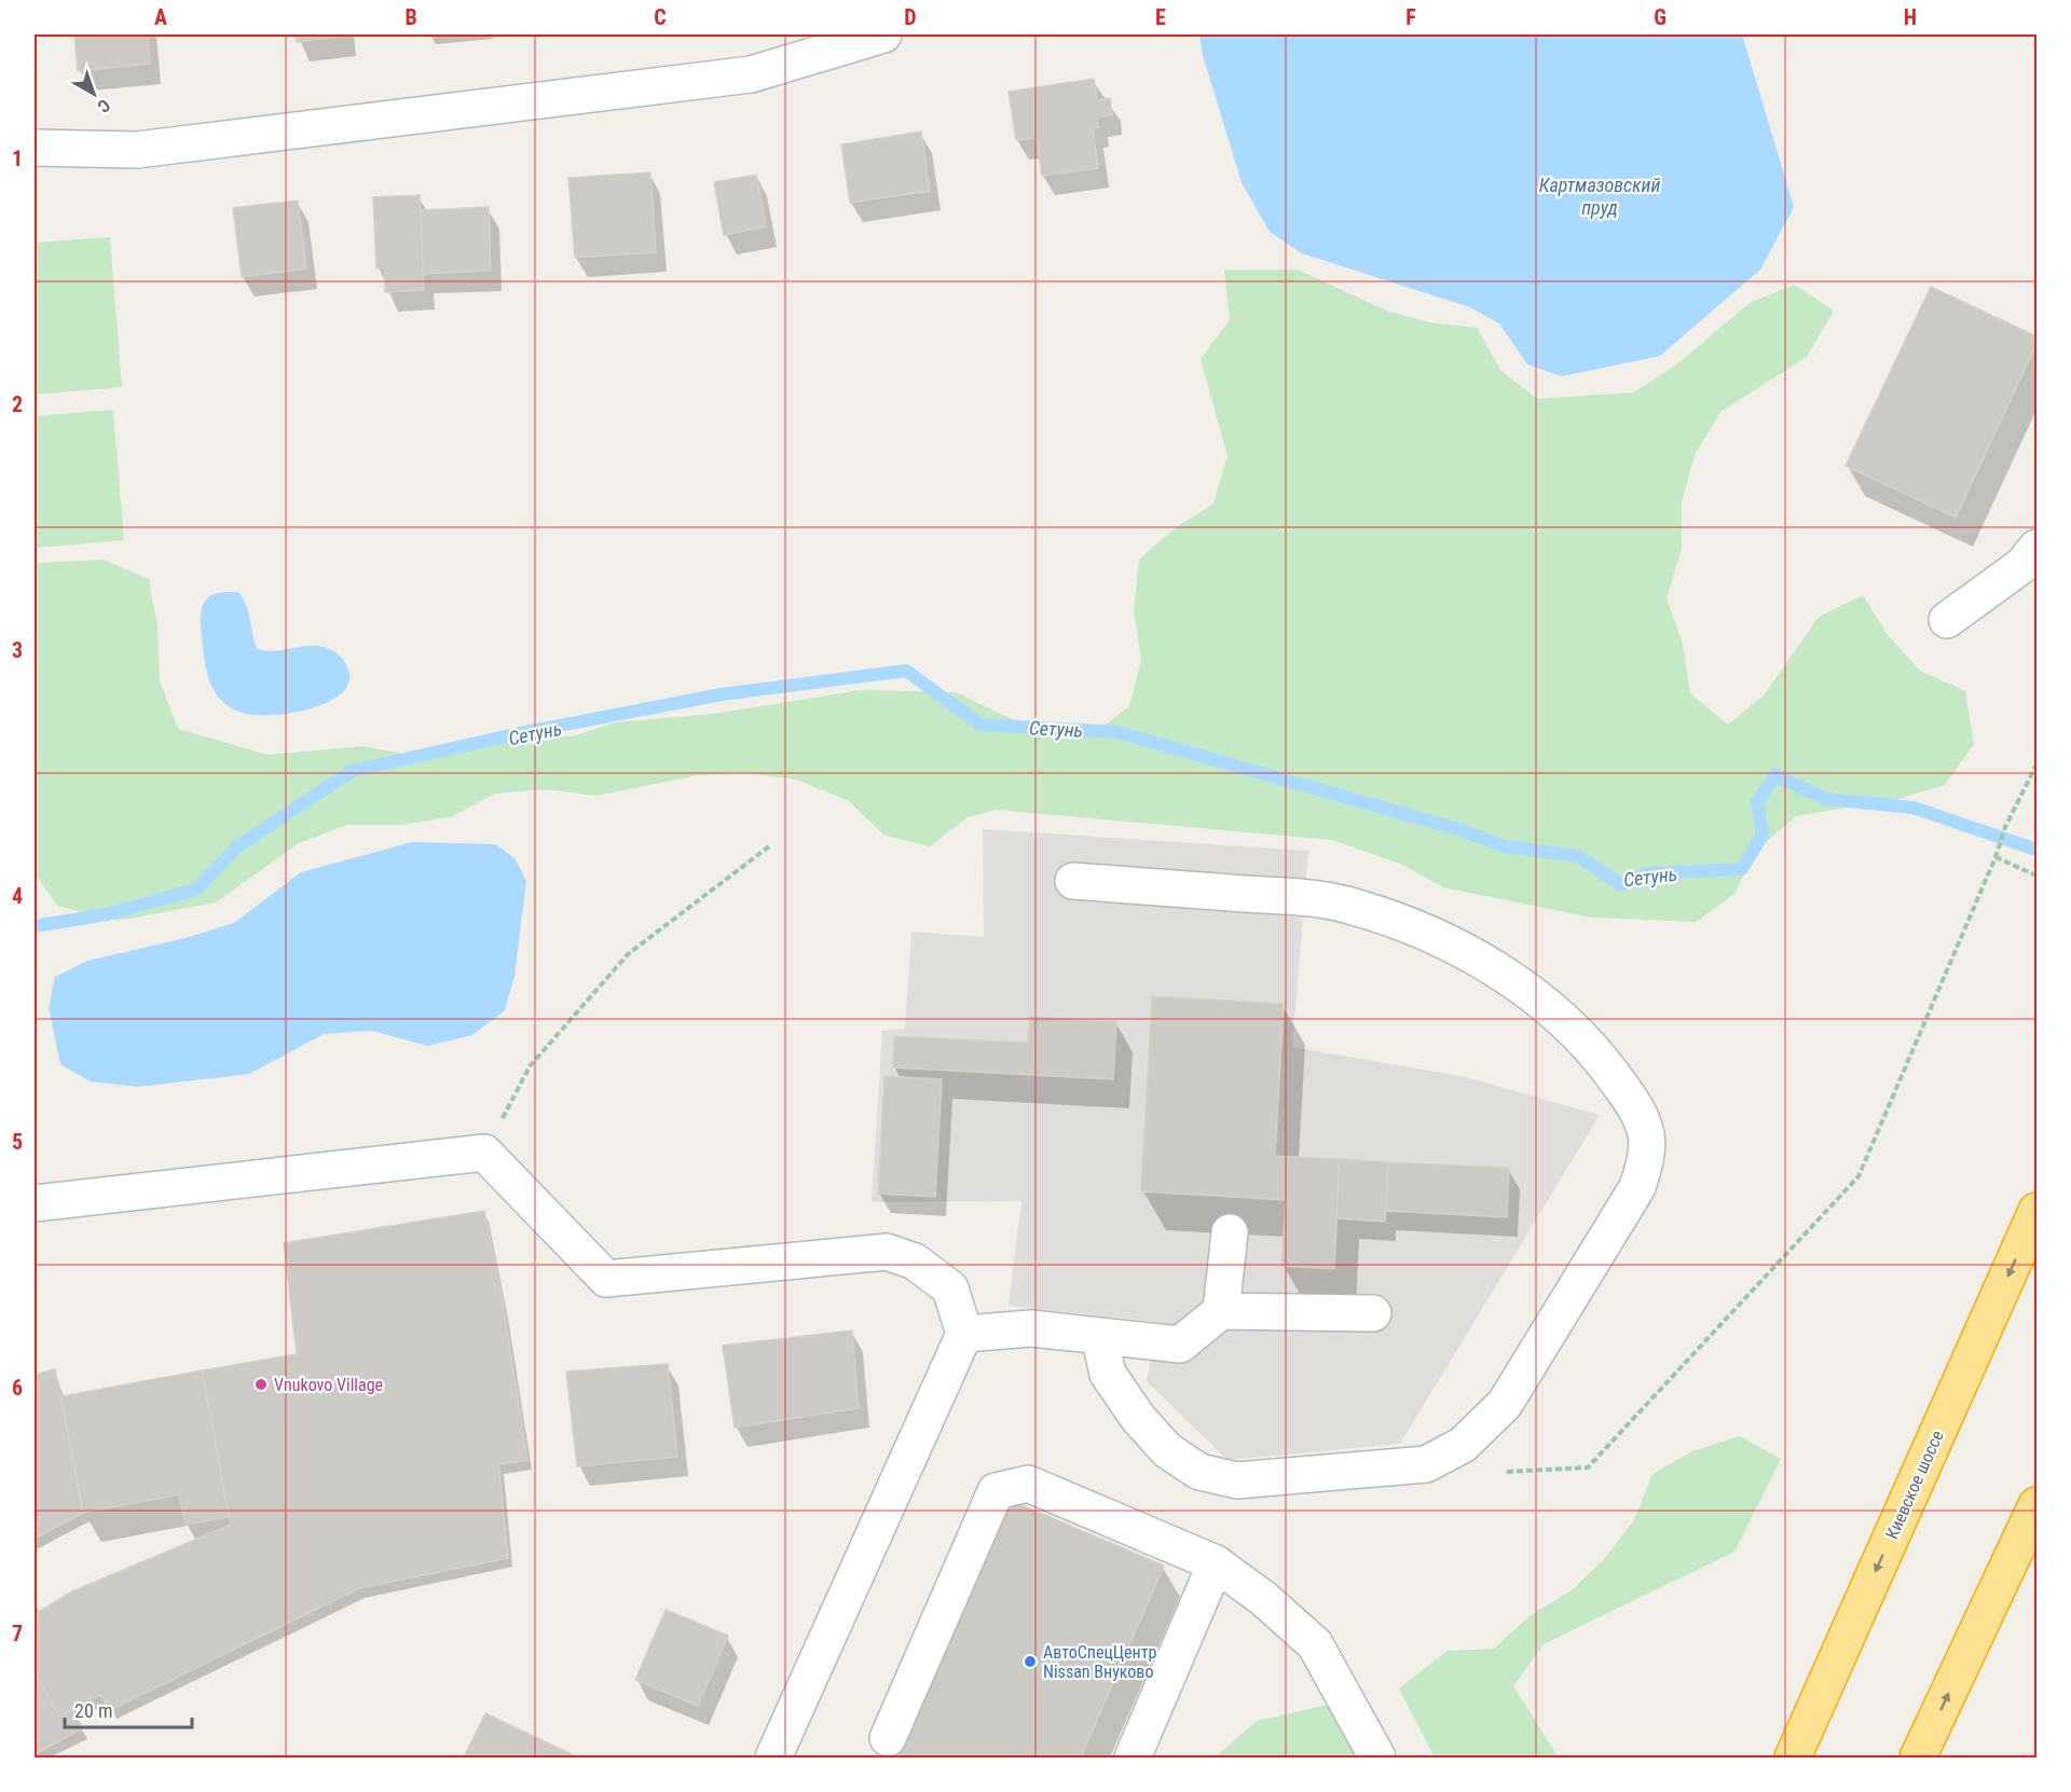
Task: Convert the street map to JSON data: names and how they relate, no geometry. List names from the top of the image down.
{
  "streets": {
    "highway": ["Киевское шоссе"]
  },
  "water": ["Картмазовский пруд", "Сетунь"],
  "places": ["Vnukovo Village", "АвтоСпецЦентр Nissan Внуково"],
  "scale_bar": "20 m",
  "north": "bottom right",
  "grid": {
    "columns": [
      "A",
      "B",
      "C",
      "D",
      "E",
      "F",
      "G",
      "H"
    ],
    "rows": [
      "1",
      "2",
      "3",
      "4",
      "5",
      "6",
      "7"
    ]
  }
}
